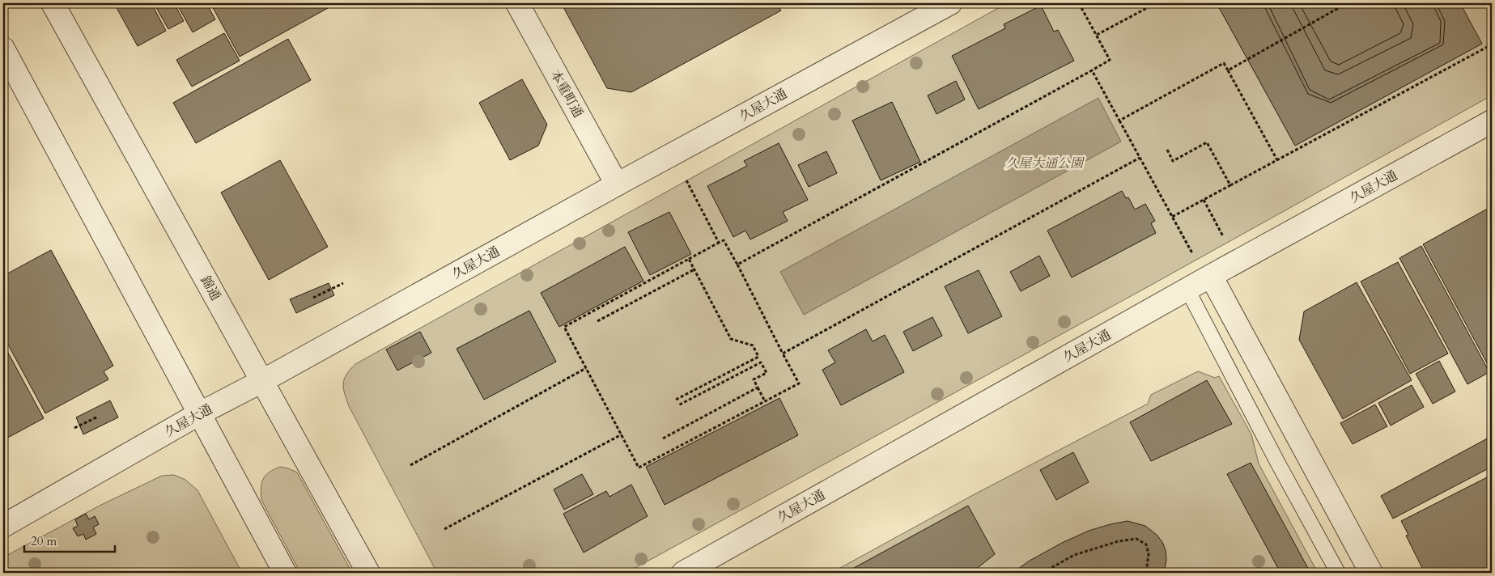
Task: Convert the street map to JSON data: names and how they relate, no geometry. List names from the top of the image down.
{
  "streets": {
    "street": ["本重町通", "久屋大通", "錦通"]
  },
  "crossings": [
    ["本重町通", "久屋大通"],
    ["久屋大通", "錦通"]
  ],
  "parks": ["久屋大通公園"],
  "scale_bar": "20 m"
}
